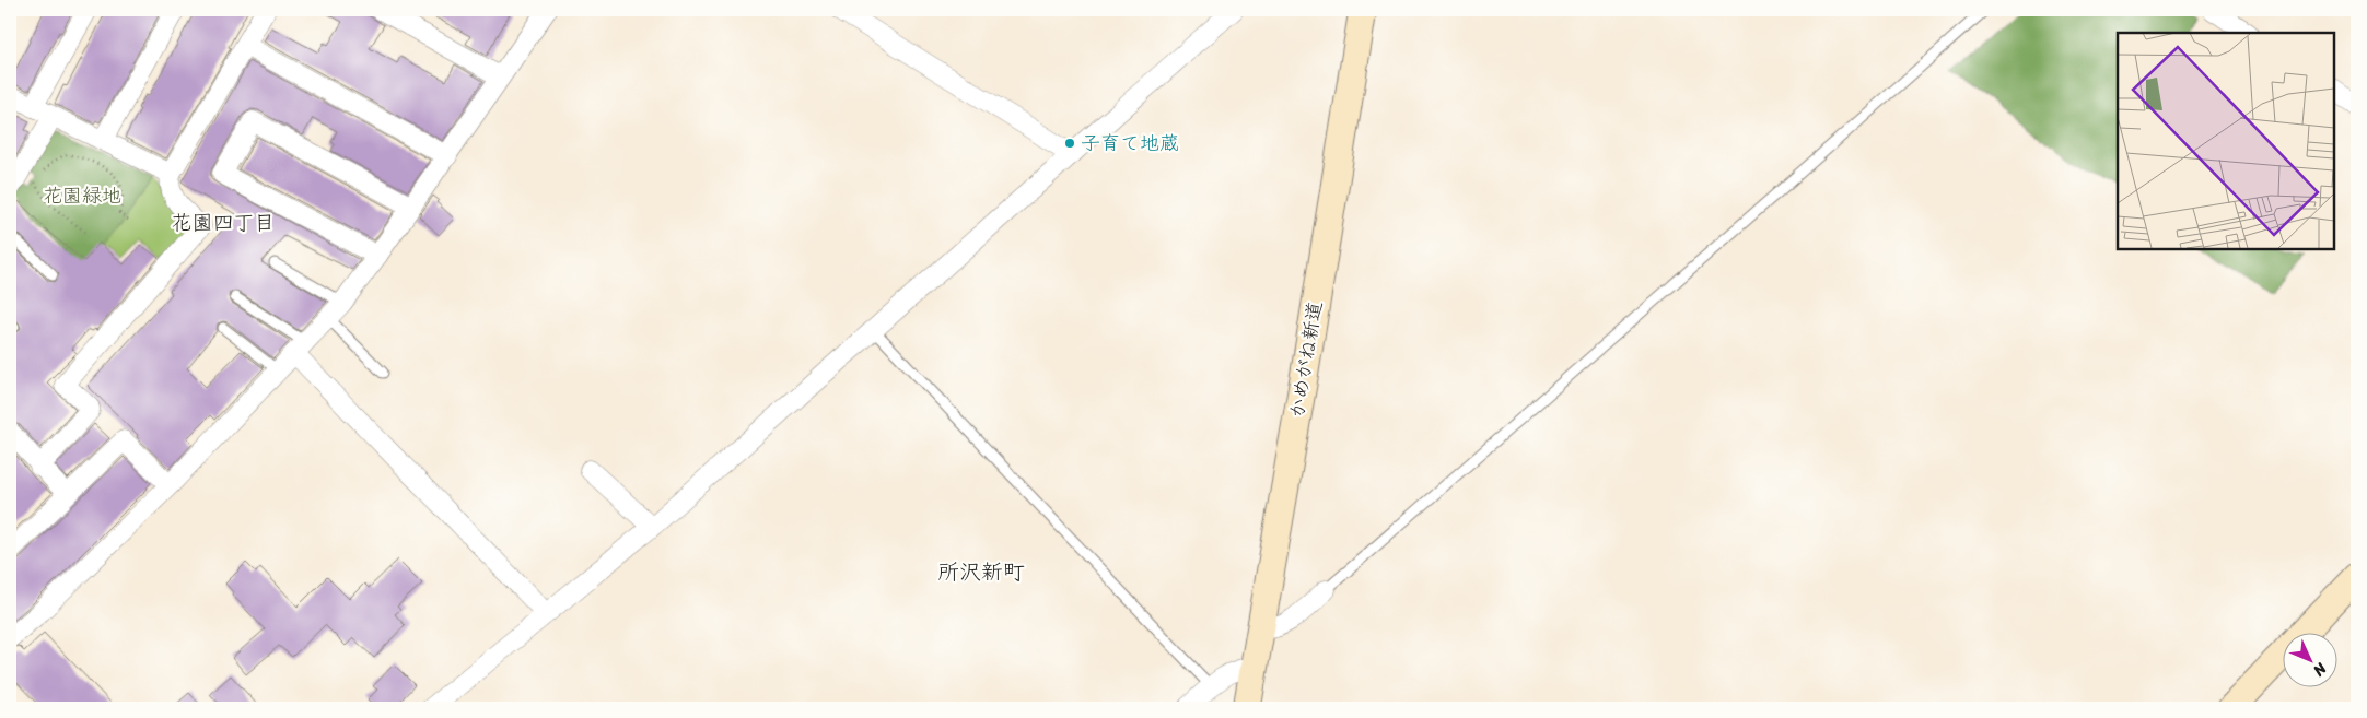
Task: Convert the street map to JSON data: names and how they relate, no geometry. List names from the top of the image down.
{
  "streets": {
    "street": ["かめがね新道"]
  },
  "districts": ["花園四丁目", "所沢新町"],
  "parks": ["花園緑地"],
  "places": ["子育て地蔵"],
  "north": "bottom right"
}
